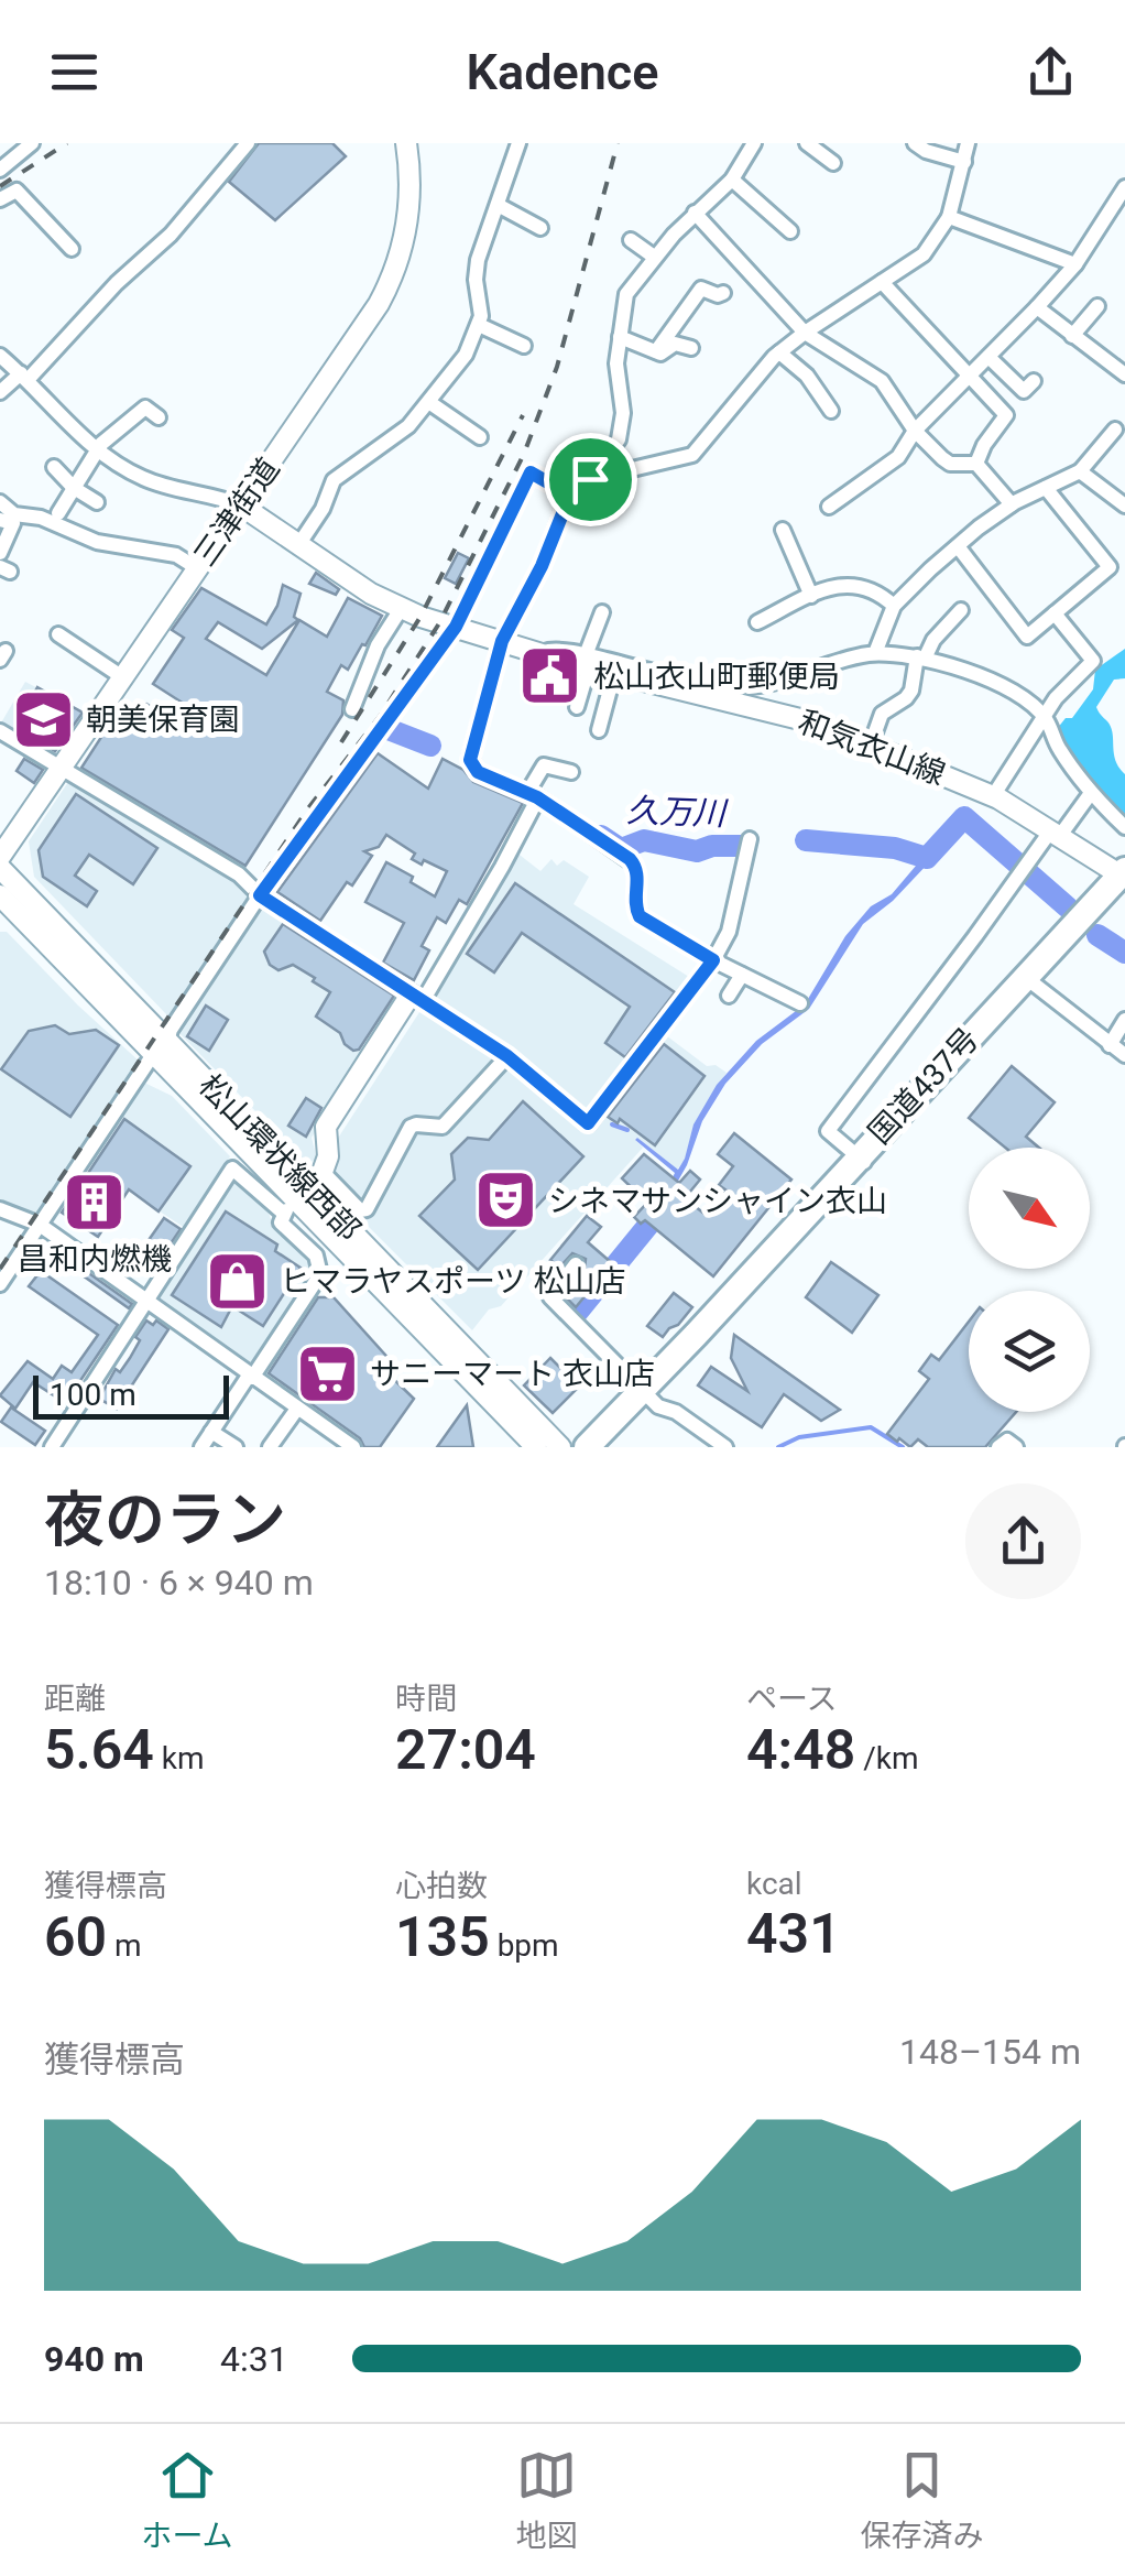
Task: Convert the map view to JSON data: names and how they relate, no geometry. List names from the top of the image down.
{
  "streets": {
    "highway": ["国道437号"],
    "street": ["三津街道", "和気衣山線", "松山環状線西部"]
  },
  "crossings": [
    ["三津街道", "和気衣山線"],
    ["和気衣山線", "国道437号"]
  ],
  "water": ["久万川"],
  "places": {
    "public building": ["松山衣山町郵便局"],
    "school or university": ["朝美保育園"],
    "theatre": ["シネマサンシャイン衣山"],
    "building": ["昌和内燃機"],
    "shop": ["ヒマラヤスポーツ 松山店"],
    "supermarket": ["サニーマート 衣山店"]
  },
  "scale_bar": "100 m",
  "north": "bottom right",
  "page": {
    "header": "Kadence",
    "scale": "100 m",
    "heading": ["夜のラン", "18:10 · 6 × 940 m"],
    "stats": [
      ["距離", "5.64 km"],
      ["時間", "27:04"],
      ["ペース", "4:48 /km"],
      ["獲得標高", "60 m"],
      ["心拍数", "135 bpm"],
      ["kcal", "431"]
    ],
    "chart": ["獲得標高", "148–154 m"],
    "list": [
      {
        "name": "940 m",
        "note": "4:31"
      }
    ],
    "tabs": ["ホーム", "地図", "保存済み"]
  }
}
